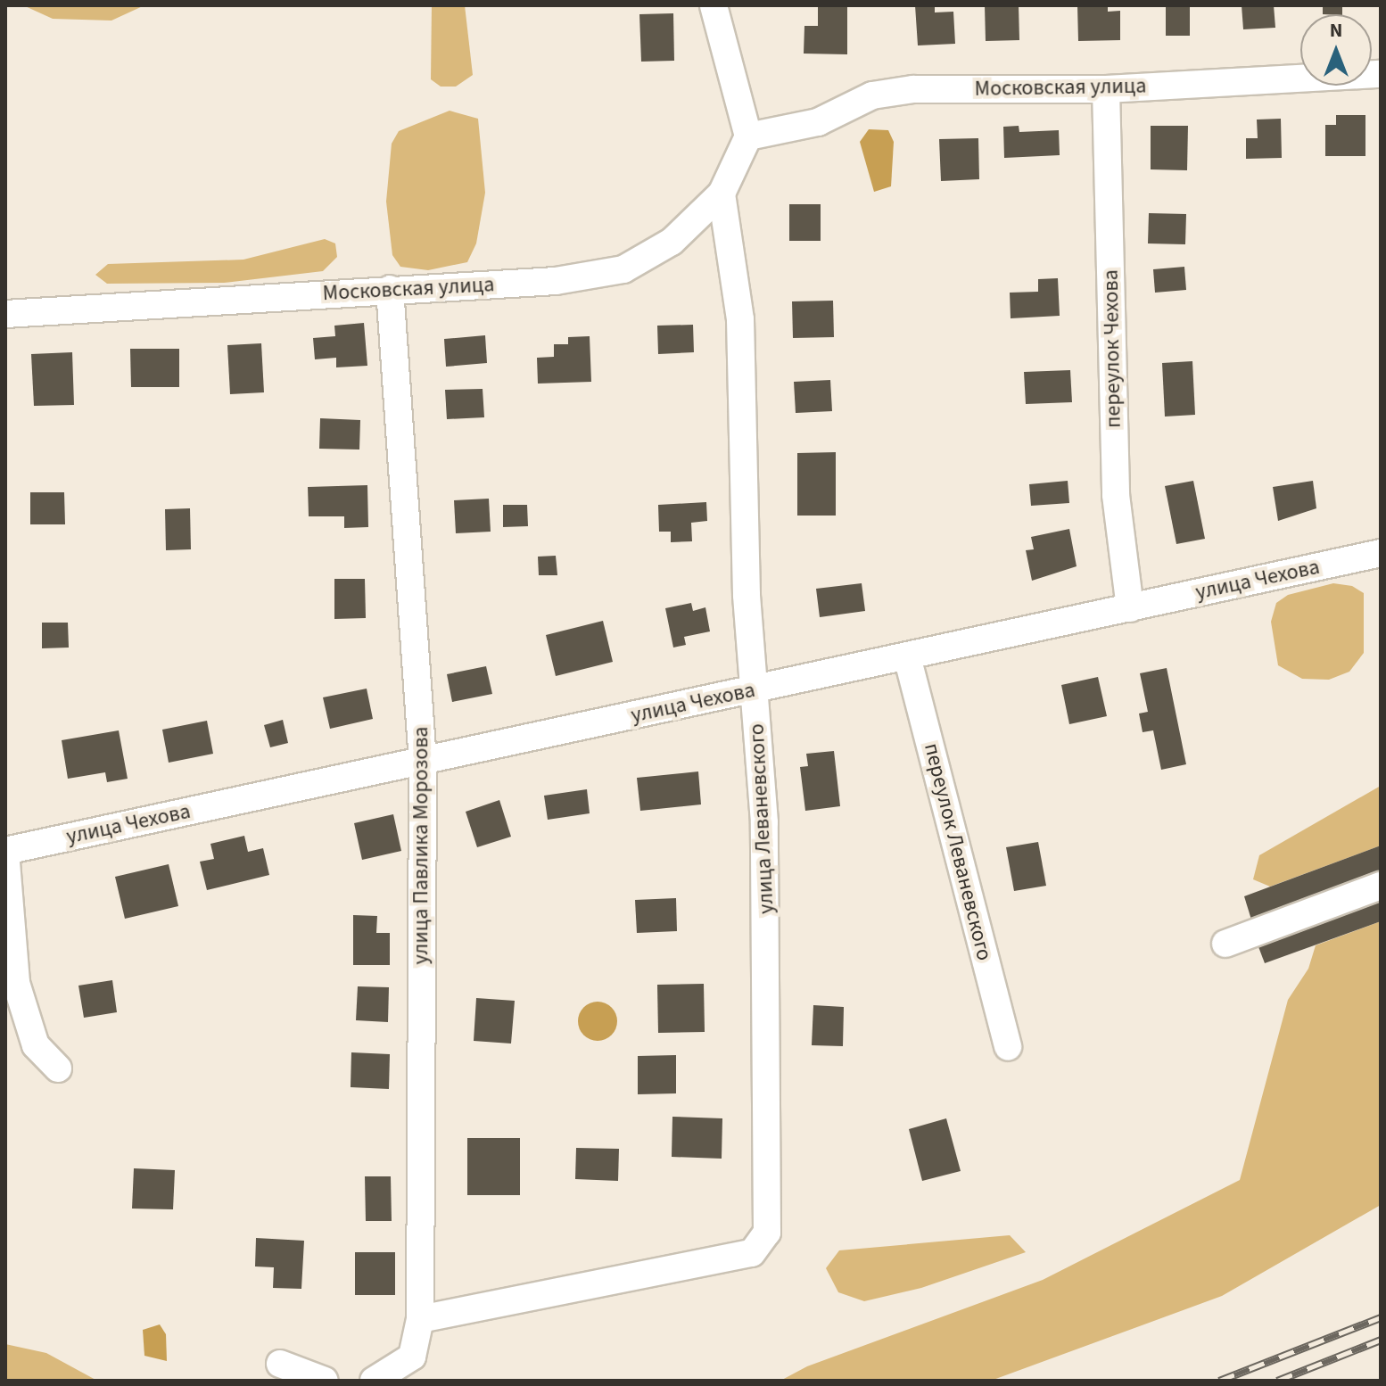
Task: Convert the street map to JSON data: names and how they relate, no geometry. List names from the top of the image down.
{
  "streets": {
    "street": [
      "Московская улица",
      "переулок Чехова",
      "улица Чехова",
      "улица Леваневского",
      "улица Павлика Морозова",
      "переулок Леваневского"
    ]
  },
  "crossings": [
    ["Московская улица", "переулок Чехова"],
    ["Московская улица", "улица Леваневского"],
    ["Московская улица", "улица Павлика Морозова"],
    ["переулок Чехова", "улица Чехова"],
    ["улица Чехова", "улица Леваневского"],
    ["улица Чехова", "улица Павлика Морозова"],
    ["улица Чехова", "переулок Леваневского"],
    ["улица Леваневского", "улица Павлика Морозова"]
  ],
  "north": "top"
}
